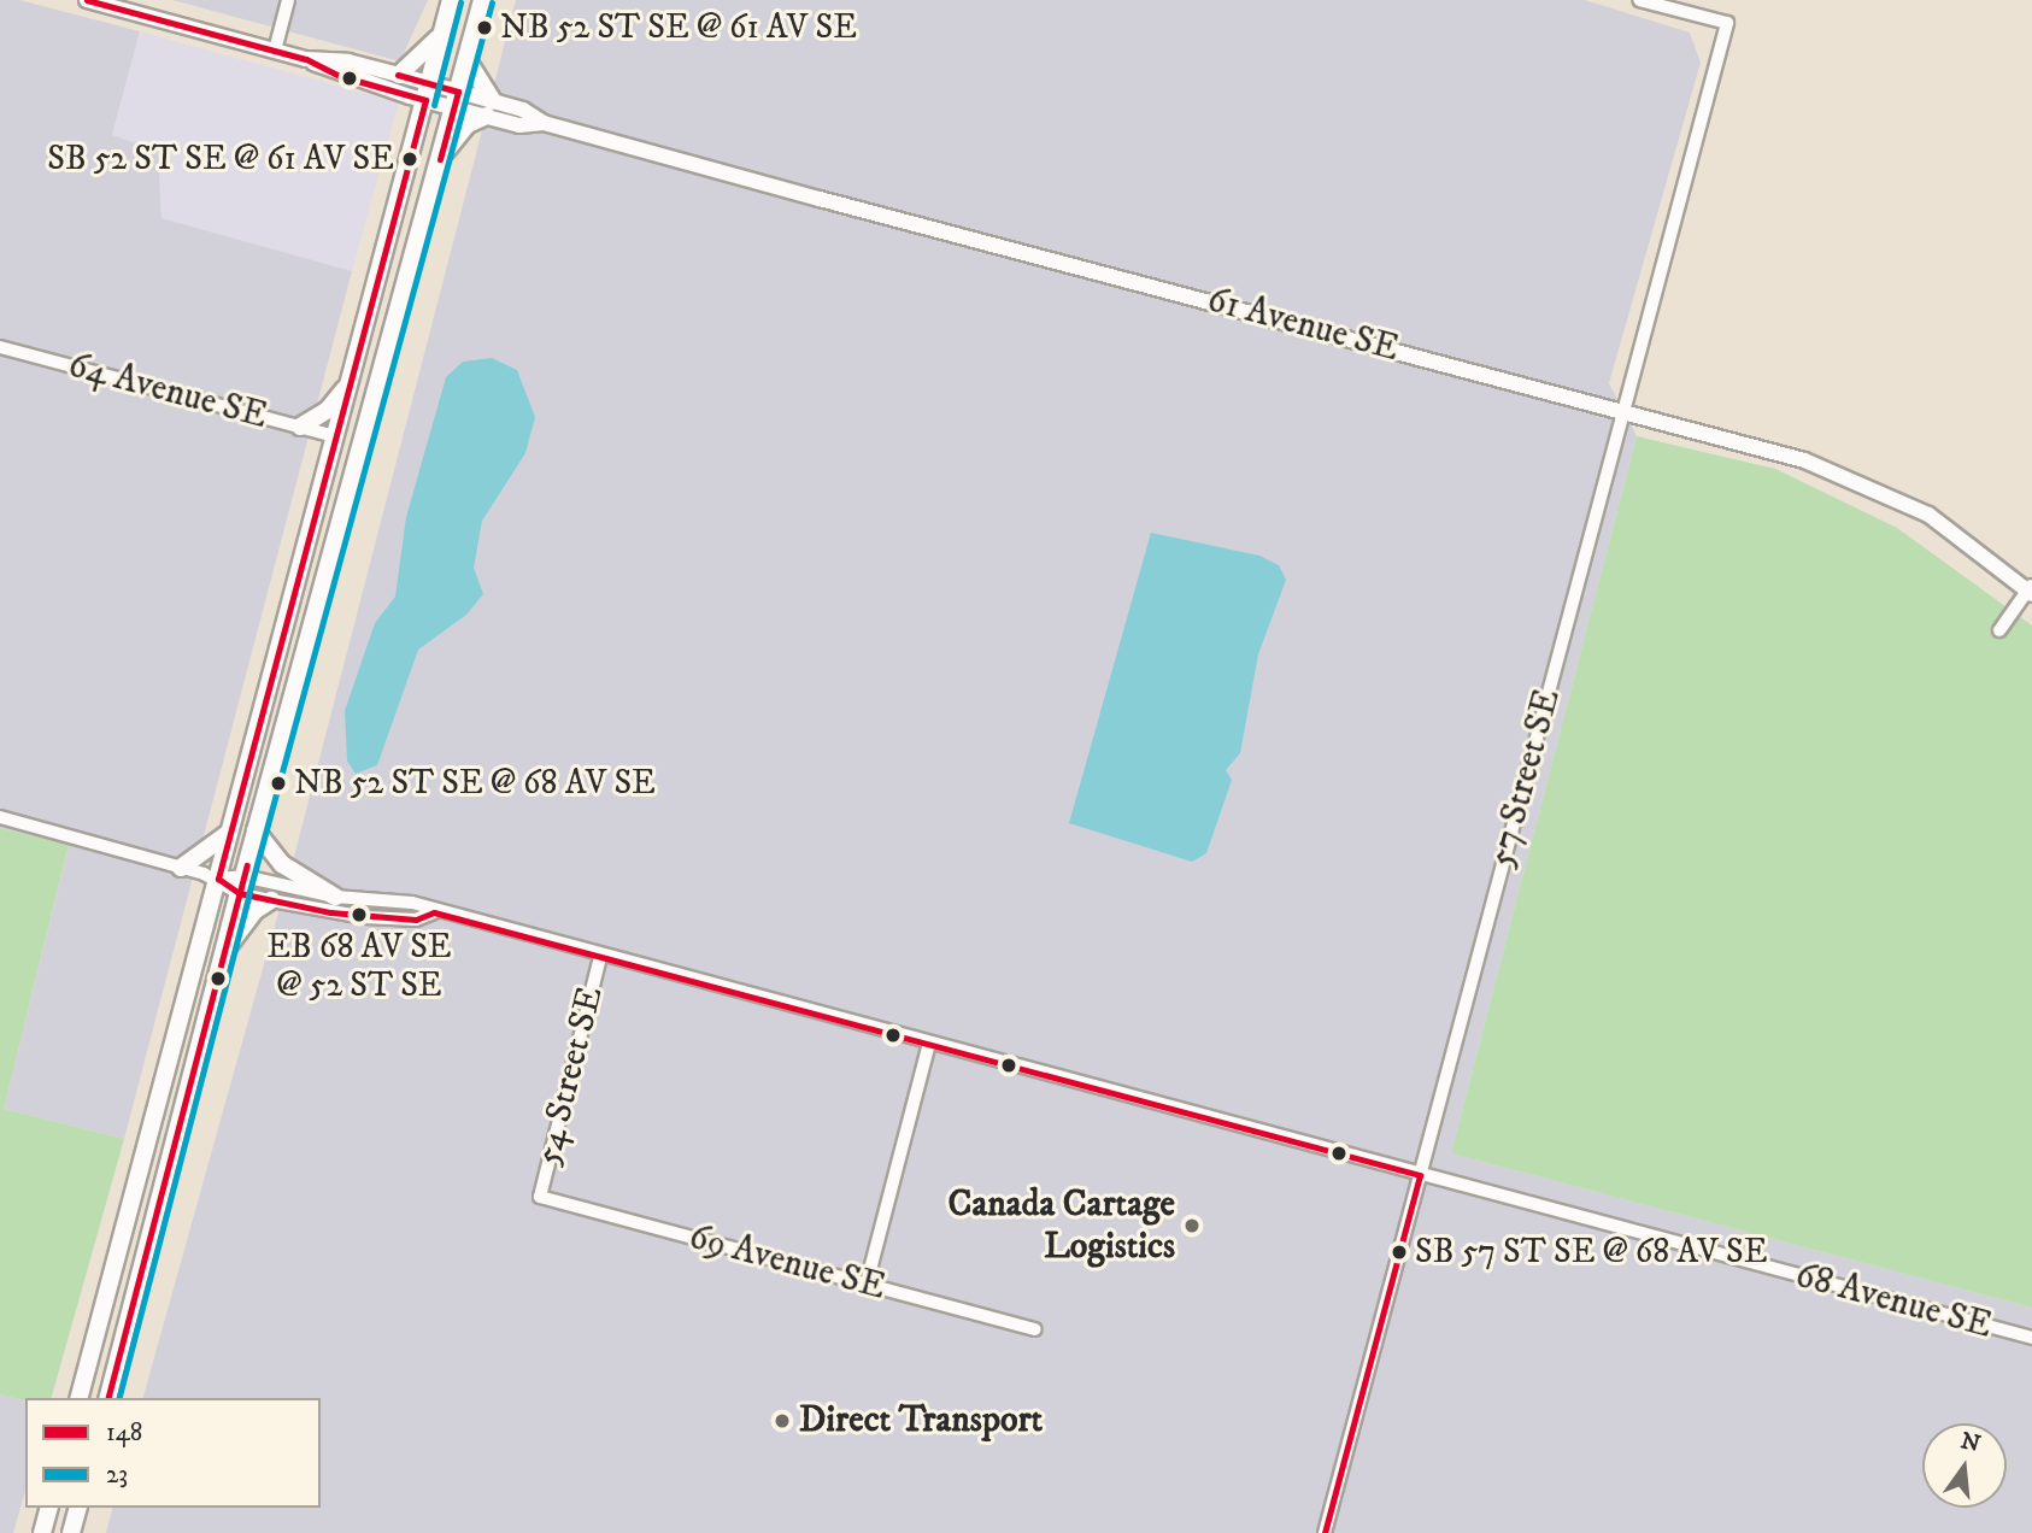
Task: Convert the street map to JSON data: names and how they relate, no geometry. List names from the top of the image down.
{
  "streets": {
    "street": [
      "61 Avenue SE",
      "64 Avenue SE",
      "57 Street SE",
      "54 Street SE",
      "69 Avenue SE",
      "68 Avenue SE"
    ]
  },
  "crossings": [
    ["61 Avenue SE", "57 Street SE"],
    ["57 Street SE", "68 Avenue SE"],
    ["54 Street SE", "69 Avenue SE"],
    ["54 Street SE", "68 Avenue SE"]
  ],
  "places": [
    "NB 52 ST SE @ 61 AV SE",
    "SB 52 ST SE @ 61 AV SE",
    "NB 52 ST SE @ 68 AV SE",
    "EB 68 AV SE @ 52 ST SE",
    "Canada Cartage Logistics",
    "SB 57 ST SE @ 68 AV SE",
    "Direct Transport"
  ],
  "lines": ["transit line 148", "transit line 23"],
  "legend": ["148", "23"],
  "north": "top"
}
